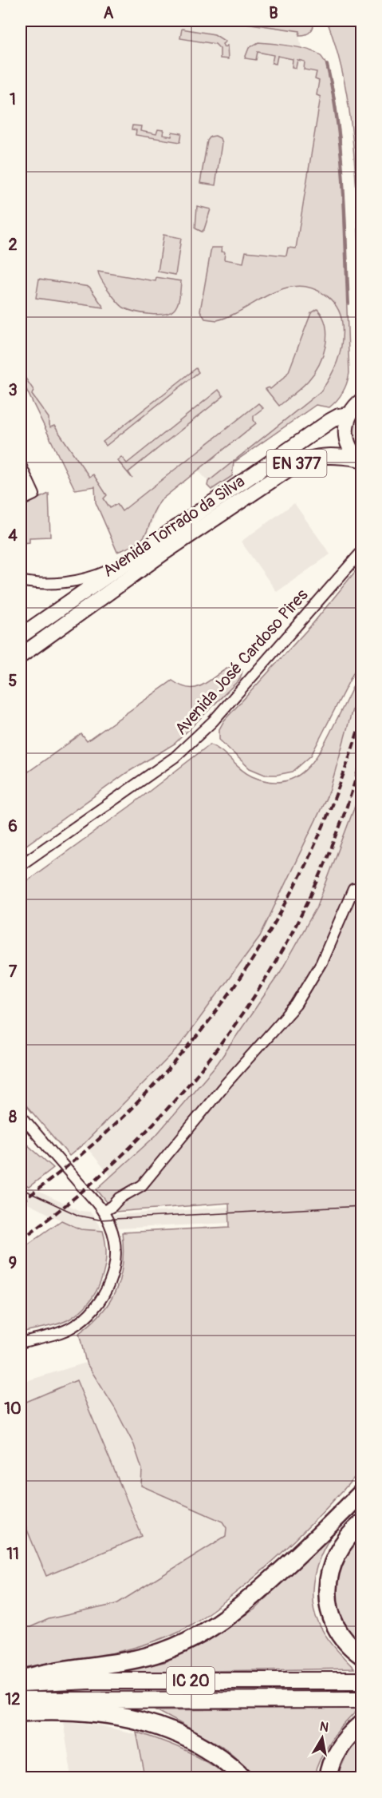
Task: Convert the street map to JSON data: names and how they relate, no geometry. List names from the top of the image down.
{
  "streets": {
    "highway": ["IC 20"],
    "main road": ["EN 377", "Avenida Torrado da Silva"],
    "street": ["Avenida José Cardoso Pires"]
  },
  "crossings": [
    ["EN 377", "Avenida Torrado da Silva"]
  ],
  "north": "top",
  "grid": {
    "columns": ["A", "B"],
    "rows": [
      "1",
      "2",
      "3",
      "4",
      "5",
      "6",
      "7",
      "8",
      "9",
      "10",
      "11",
      "12"
    ]
  }
}
